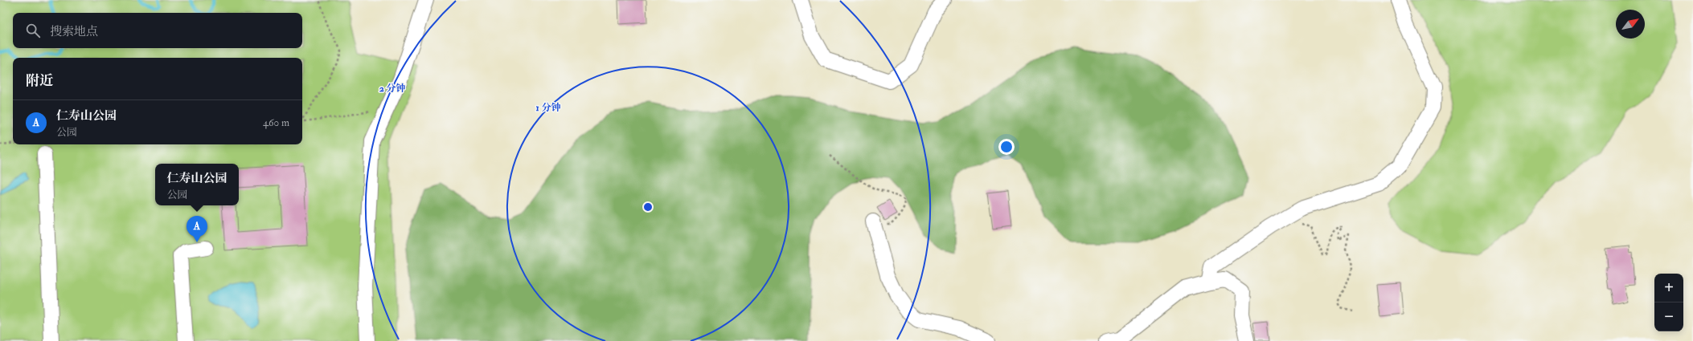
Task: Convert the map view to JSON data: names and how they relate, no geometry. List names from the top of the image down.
{
  "north": "top right",
  "page": {
    "search": "搜索地点",
    "heading": "附近",
    "list": [
      {
        "mark": "A",
        "name": "仁寿山公园",
        "note": "公园",
        "value": "460 m"
      }
    ],
    "popup": ["仁寿山公园", "公园"],
    "pins": "A",
    "map_buttons": ["+", "−"]
  },
  "rings": ["2 分钟", "1 分钟"]
}
